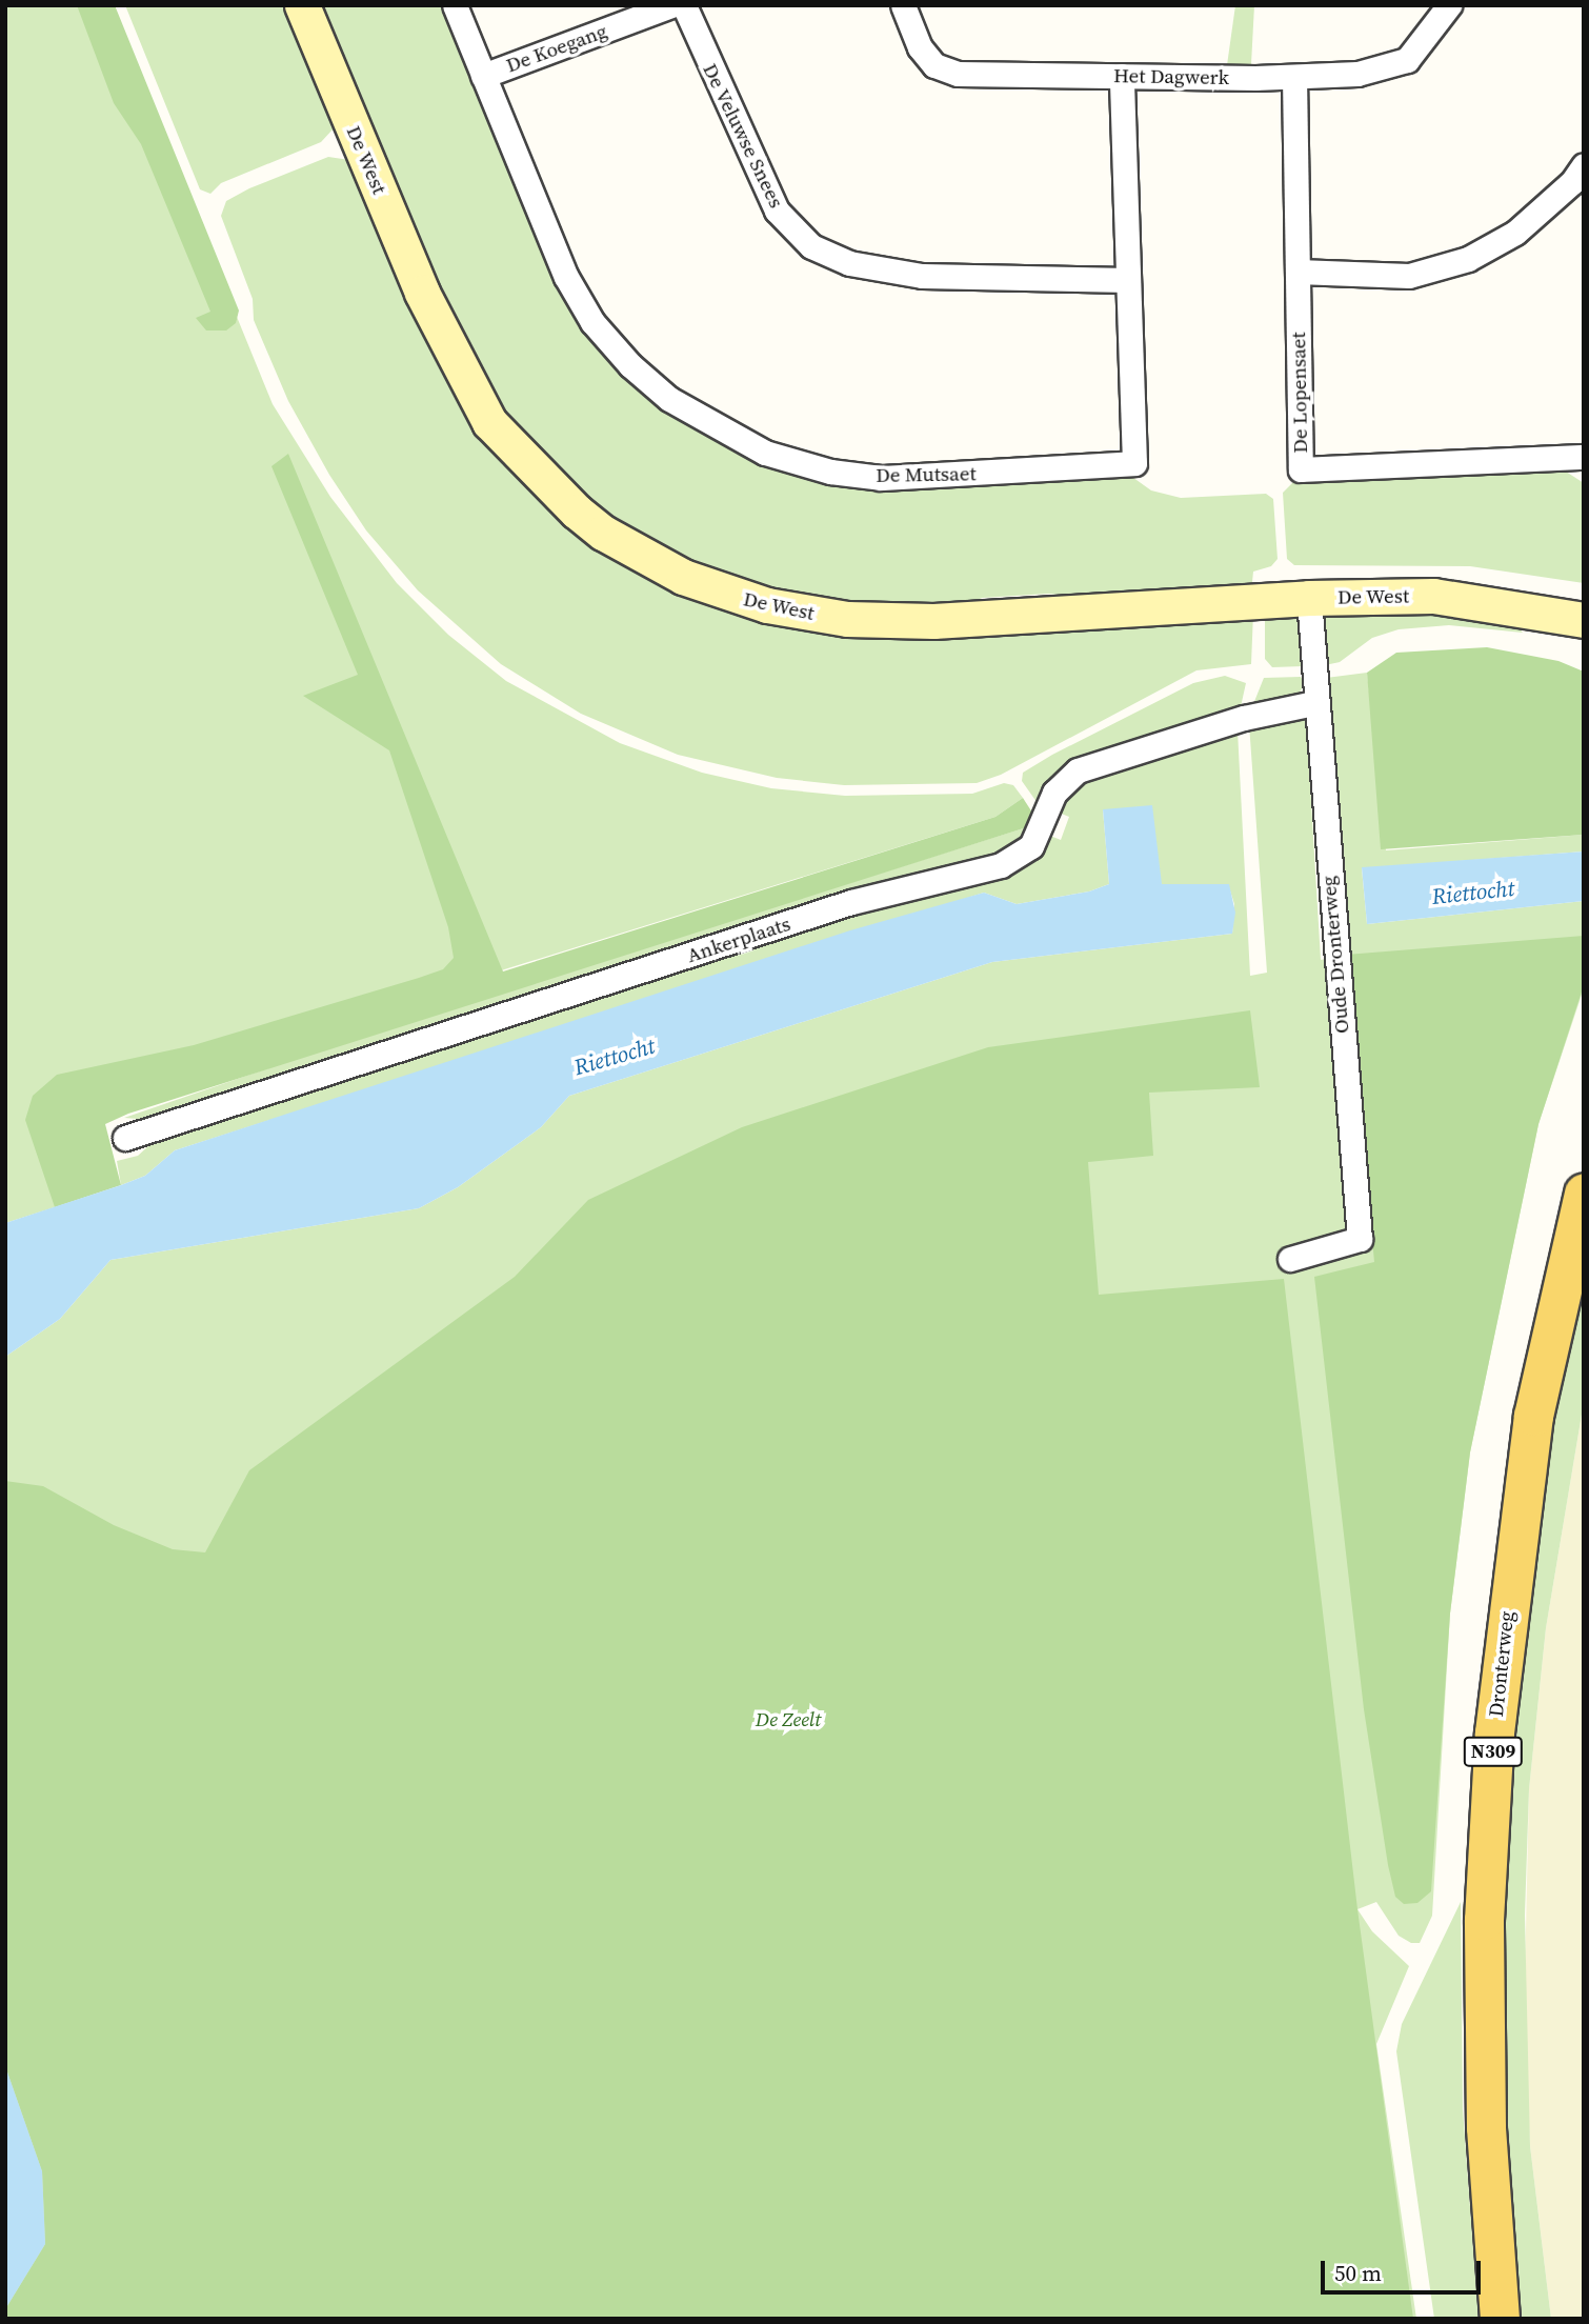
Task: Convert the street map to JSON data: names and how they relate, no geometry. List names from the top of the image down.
{
  "streets": {
    "main road": ["De West", "Dronterweg", "N309"],
    "street": [
      "De Koegang",
      "Het Dagwerk",
      "De Veluwse Snees",
      "De Lopensaet",
      "De Mutsaet",
      "Ankerplaats",
      "Oude Dronterweg"
    ]
  },
  "crossings": [
    ["De Koegang", "De Mutsaet"],
    ["Het Dagwerk", "De Lopensaet"],
    ["Het Dagwerk", "De Mutsaet"],
    ["De Veluwse Snees", "De Mutsaet"],
    ["De West", "Oude Dronterweg"],
    ["Ankerplaats", "Oude Dronterweg"]
  ],
  "water": ["Riettocht"],
  "parks": ["De Zeelt"],
  "scale_bar": "50 m"
}
